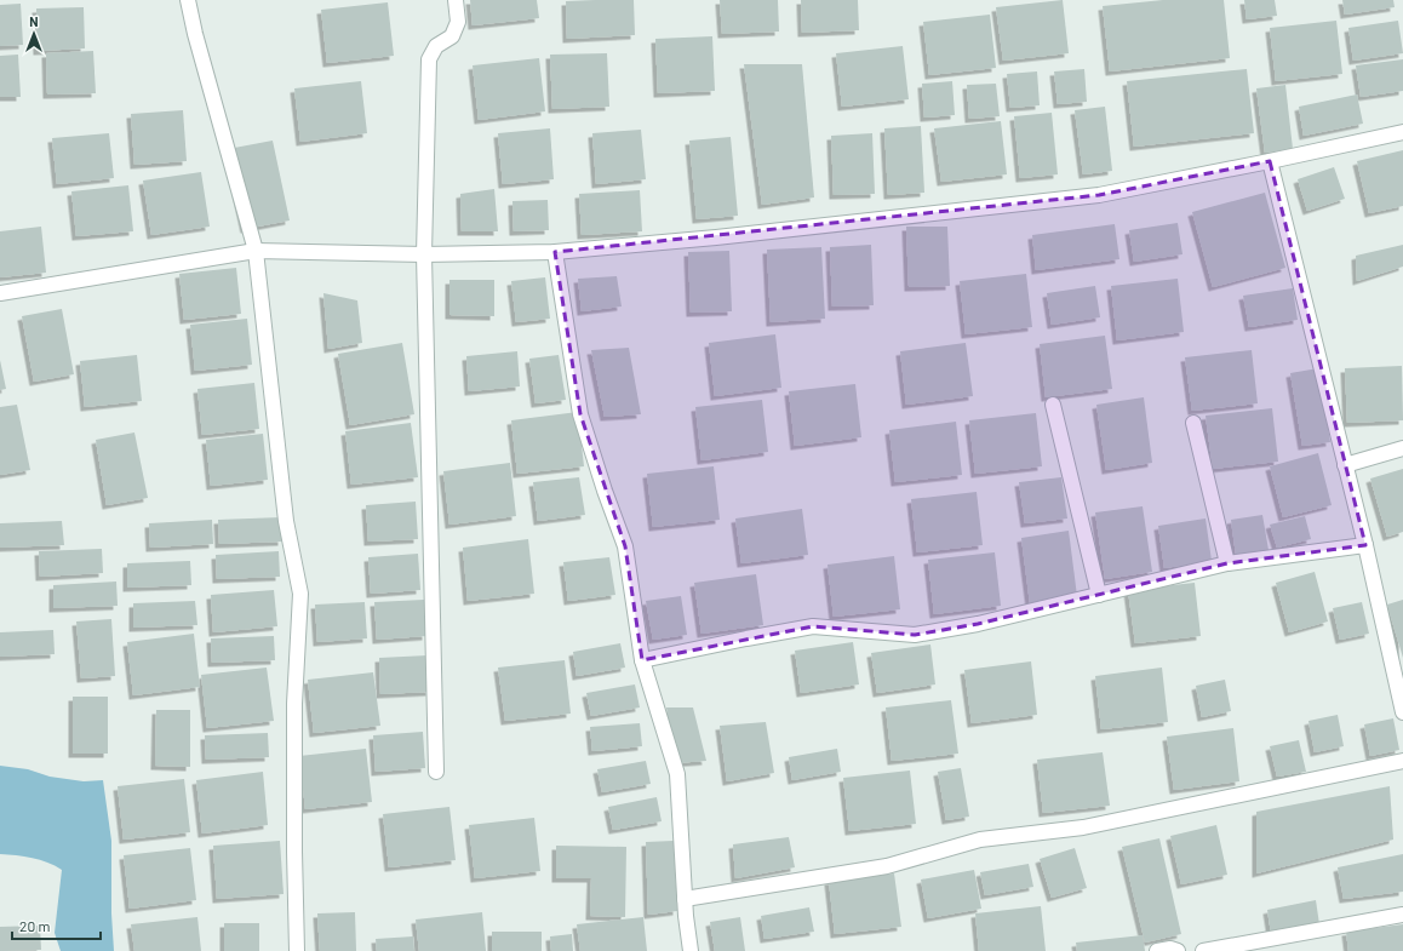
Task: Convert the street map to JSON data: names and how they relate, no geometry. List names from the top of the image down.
{
  "scale_bar": "20 m",
  "north": "top"
}
